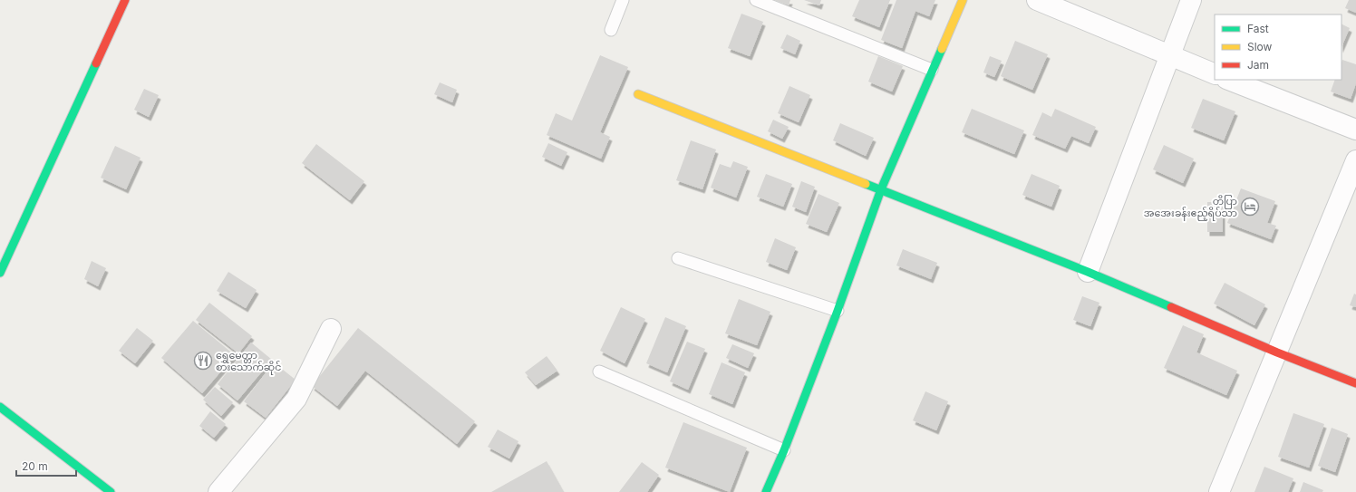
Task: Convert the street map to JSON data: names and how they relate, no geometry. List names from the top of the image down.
{
  "places": {
    "hotel": ["တိပြာ အအေးခန်းဧည့်ရိပ်သာ"],
    "restaurant": ["ရွှေမေတ္တာ စားသောက်ဆိုင်"]
  },
  "legend": ["Fast", "Slow", "Jam"],
  "scale_bar": "20 m"
}
